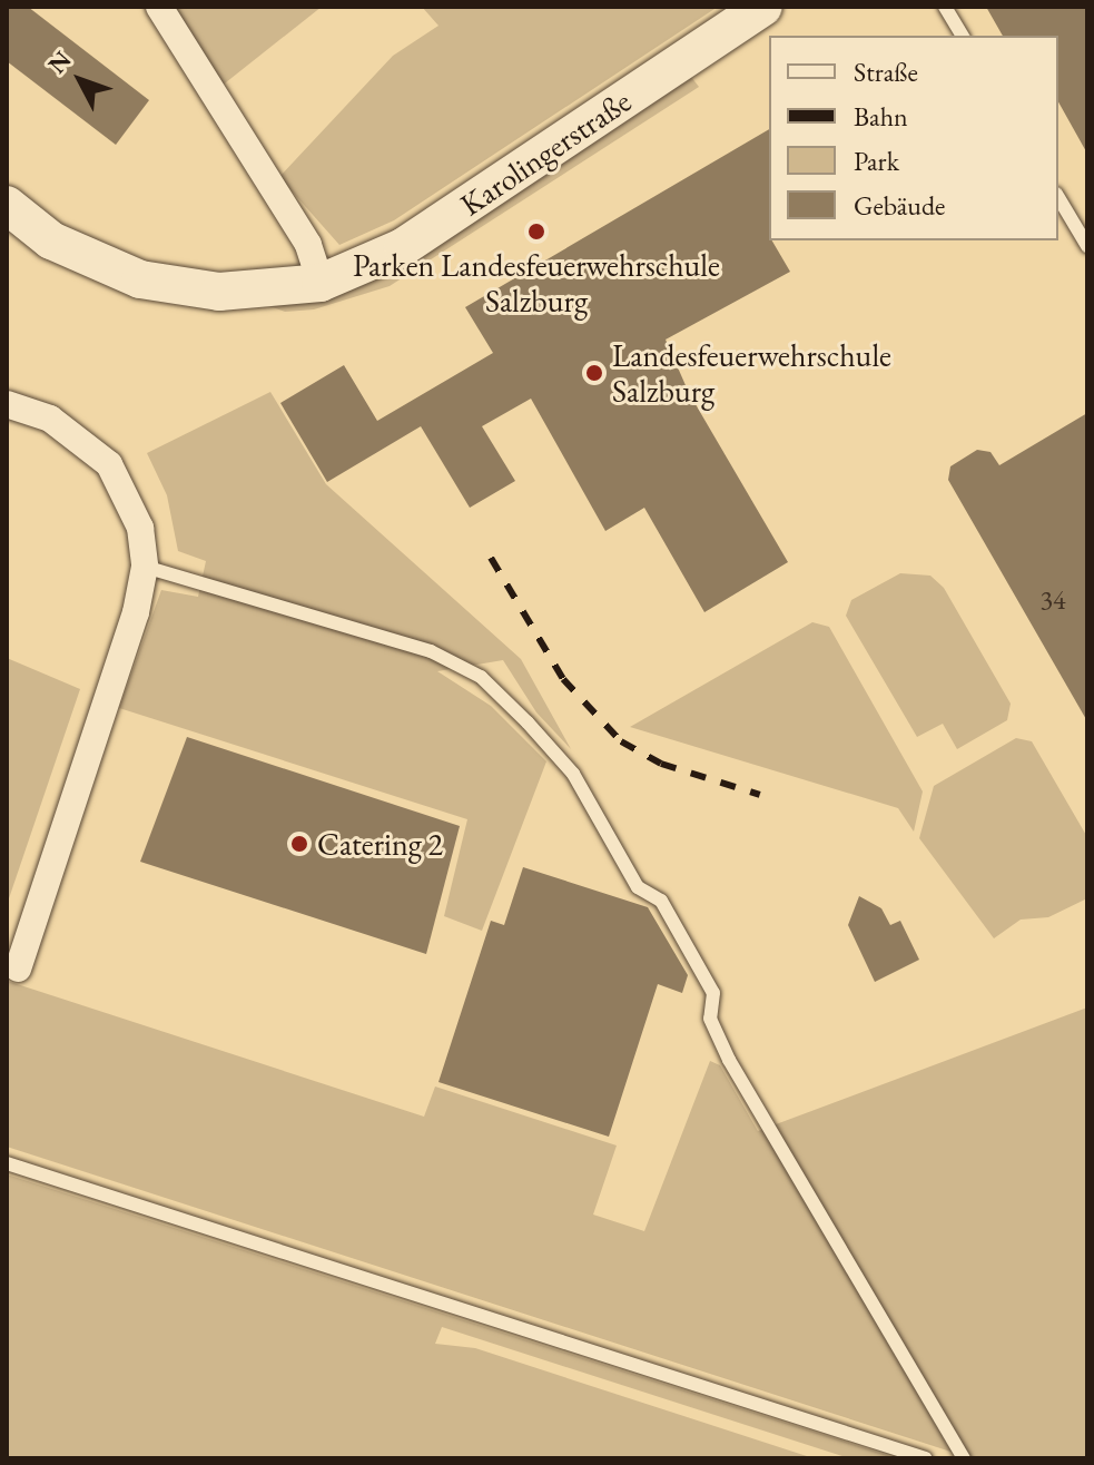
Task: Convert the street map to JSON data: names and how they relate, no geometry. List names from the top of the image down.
{
  "streets": {
    "street": ["Karolingerstraße"]
  },
  "places": ["Parken Landesfeuerwehrschule Salzburg", "Landesfeuerwehrschule Salzburg", "Catering 2"],
  "house_numbers": ["34"],
  "legend": [
    "Straße",
    "Bahn",
    "Park",
    "Gebäude"
  ],
  "north": "top left"
}
